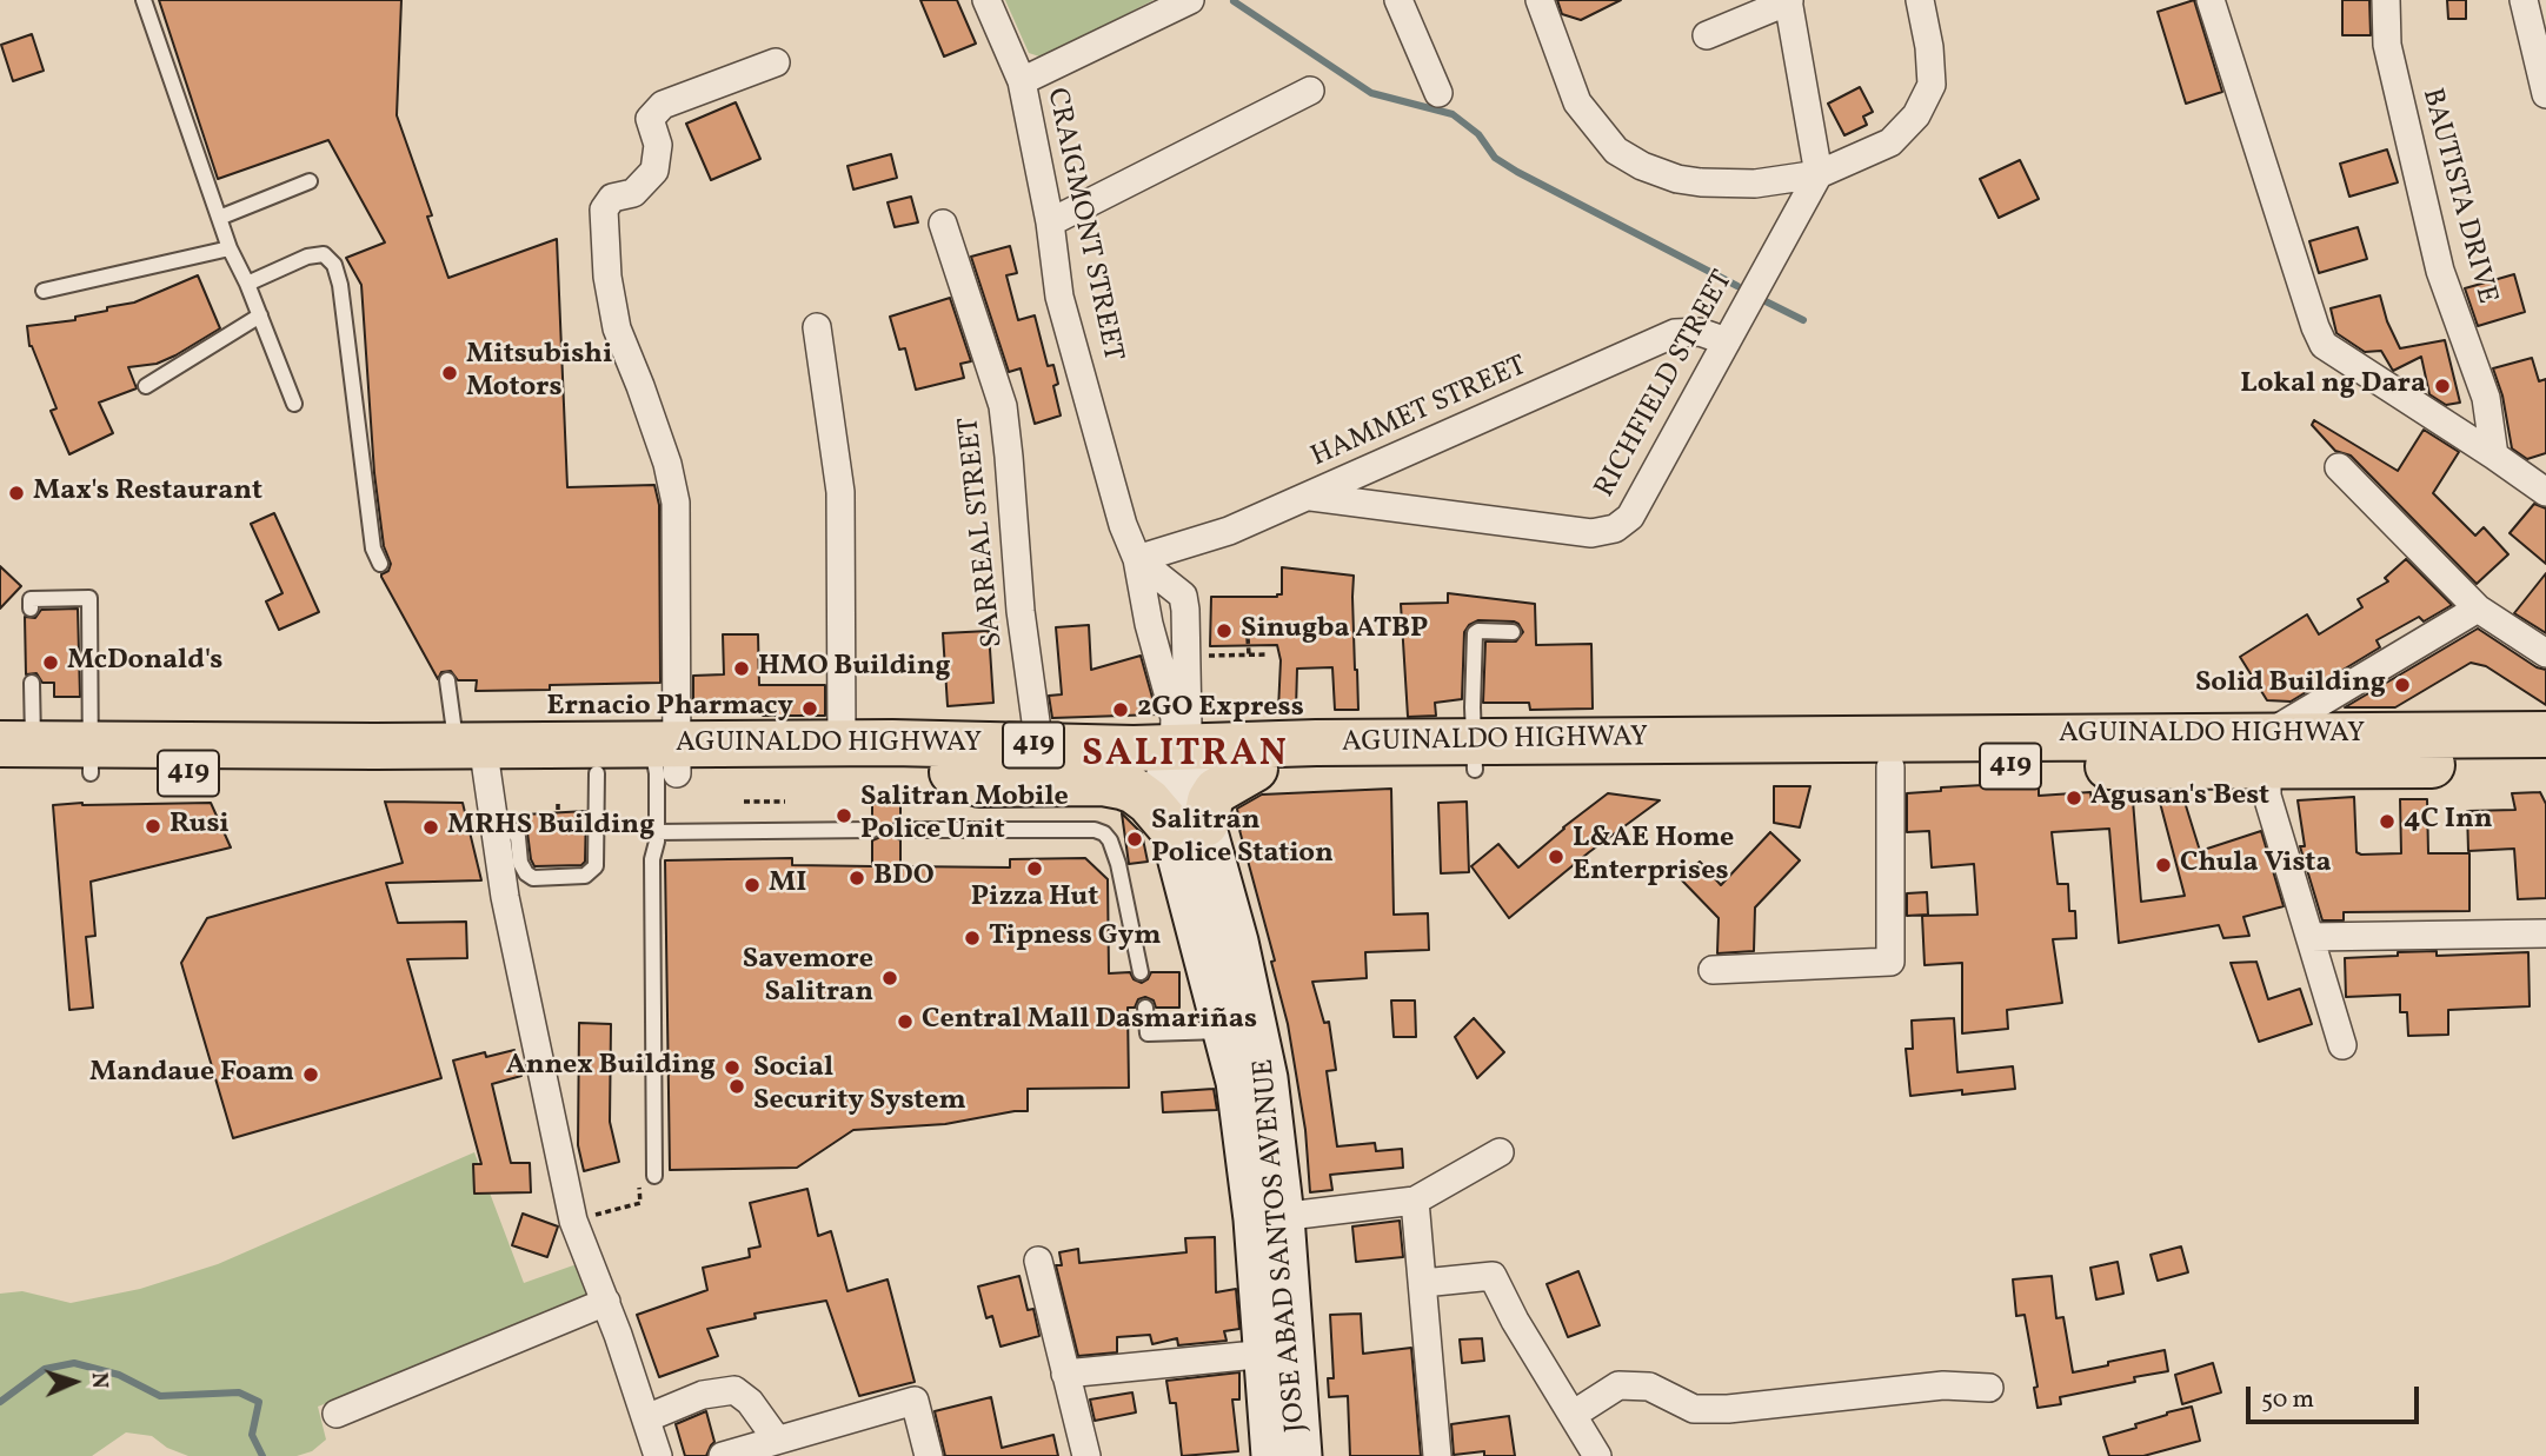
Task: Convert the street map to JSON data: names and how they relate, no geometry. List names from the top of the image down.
{
  "streets": {
    "highway": ["AGUINALDO HIGHWAY", "419"],
    "main road": ["JOSE ABAD SANTOS AVENUE"],
    "street": [
      "BAUTISTA DRIVE",
      "CRAIGMONT STREET",
      "RICHFIELD STREET",
      "HAMMET STREET",
      "SARREAL STREET"
    ]
  },
  "crossings": [
    ["CRAIGMONT STREET", "HAMMET STREET"],
    ["CRAIGMONT STREET", "AGUINALDO HIGHWAY"],
    ["CRAIGMONT STREET", "JOSE ABAD SANTOS AVENUE"],
    ["RICHFIELD STREET", "HAMMET STREET"],
    ["SARREAL STREET", "AGUINALDO HIGHWAY"],
    ["AGUINALDO HIGHWAY", "JOSE ABAD SANTOS AVENUE"]
  ],
  "districts": ["SALITRAN"],
  "places": [
    "Mitsubishi Motors",
    "Lokal ng Dara",
    "Max's Restaurant",
    "Sinugba ATBP",
    "McDonald's",
    "HMO Building",
    "Solid Building",
    "Ernacio Pharmacy",
    "2GO Express",
    "Agusan's Best",
    "Salitran Mobile Police Unit",
    "4C Inn",
    "Rusi",
    "MRHS Building",
    "Salitran Police Station",
    "L&AE Home Enterprises",
    "Chula Vista",
    "Pizza Hut",
    "BDO",
    "MI",
    "Tipness Gym",
    "Savemore Salitran",
    "Central Mall Dasmariñas",
    "Annex Building",
    "Mandaue Foam",
    "Social Security System"
  ],
  "scale_bar": "50 m",
  "north": "right"
}
